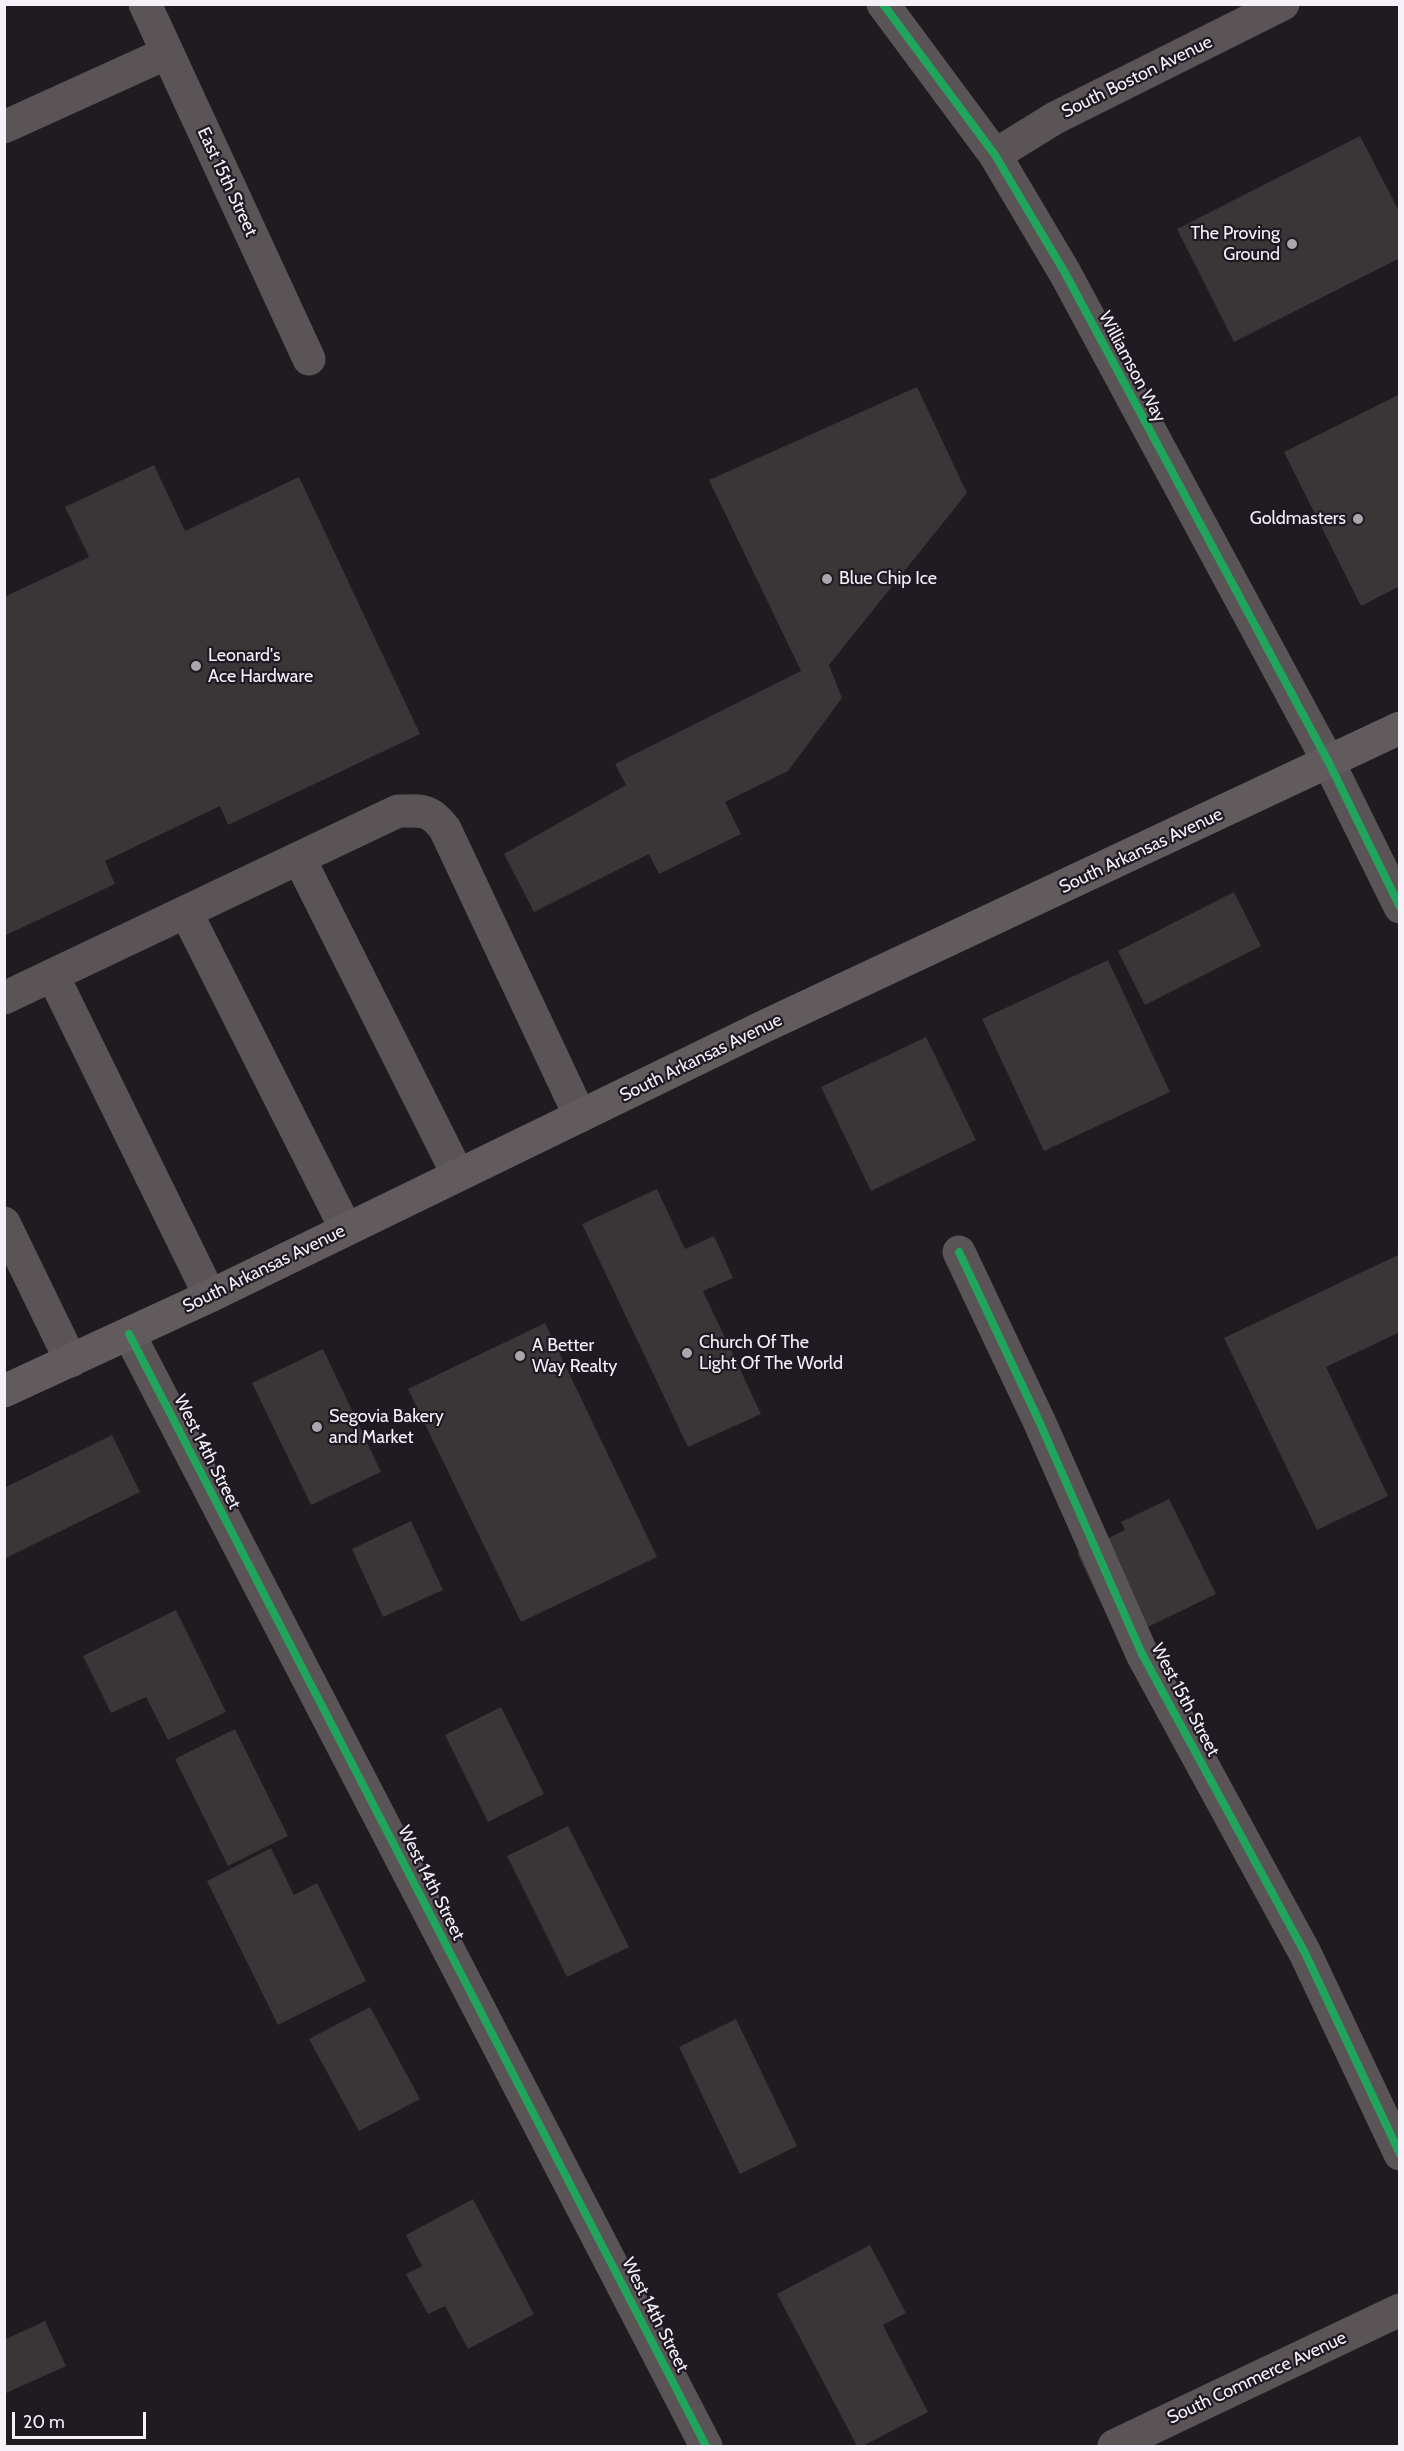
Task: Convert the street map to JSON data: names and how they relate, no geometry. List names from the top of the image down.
{
  "streets": {
    "highway": ["South Arkansas Avenue"],
    "street": [
      "South Boston Avenue",
      "East 15th Street",
      "Williamson Way",
      "West 14th Street",
      "West 15th Street",
      "South Commerce Avenue"
    ]
  },
  "crossings": [
    ["South Boston Avenue", "Williamson Way"],
    ["Williamson Way", "South Arkansas Avenue"],
    ["South Arkansas Avenue", "West 14th Street"]
  ],
  "places": [
    "The Proving Ground",
    "Goldmasters",
    "Blue Chip Ice",
    "Leonard's Ace Hardware",
    "Church Of The Light Of The World",
    "A Better Way Realty",
    "Segovia Bakery and Market"
  ],
  "scale_bar": "20 m"
}
